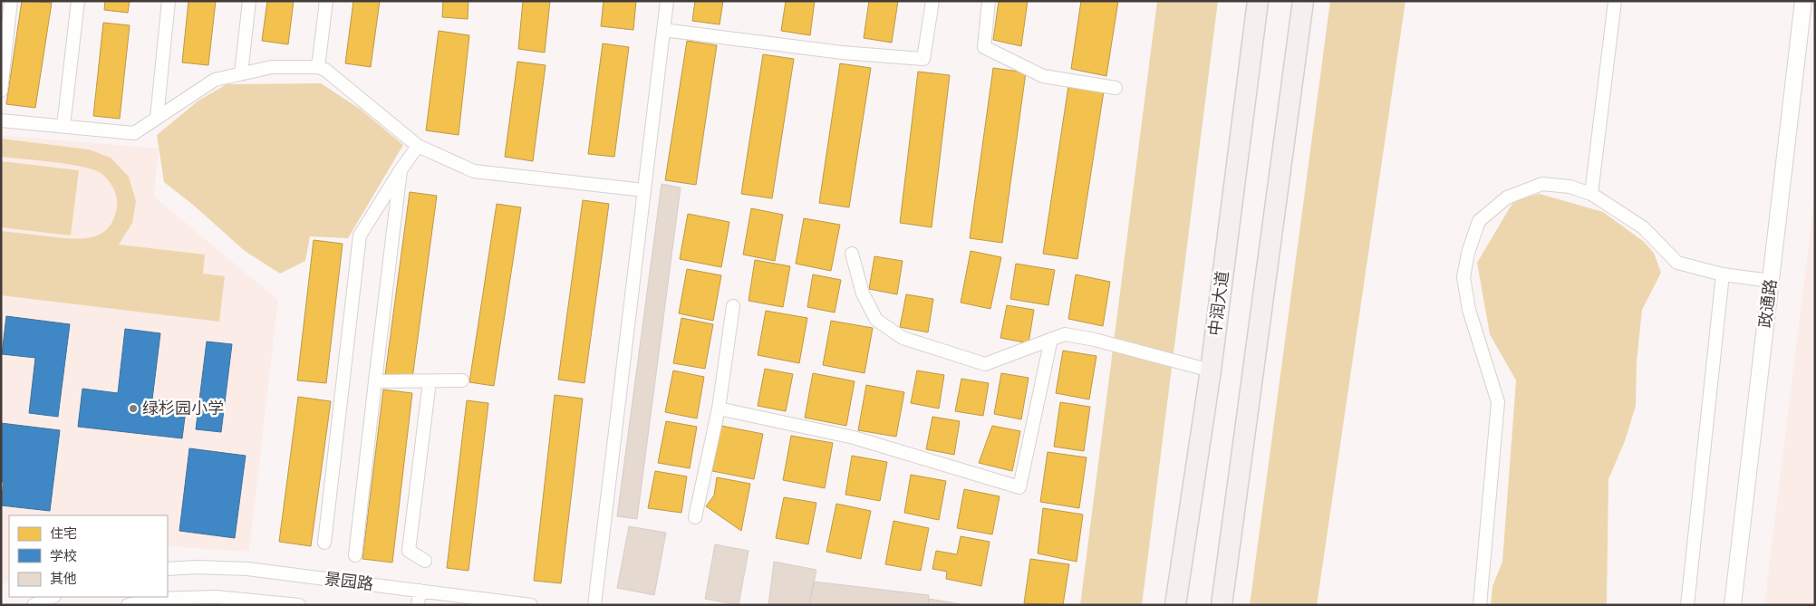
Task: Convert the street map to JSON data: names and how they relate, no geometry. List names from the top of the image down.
{
  "streets": {
    "main road": ["中润大道"],
    "street": ["政通路", "景园路"]
  },
  "places": ["绿杉园小学"],
  "legend": ["住宅", "学校", "其他"]
}
